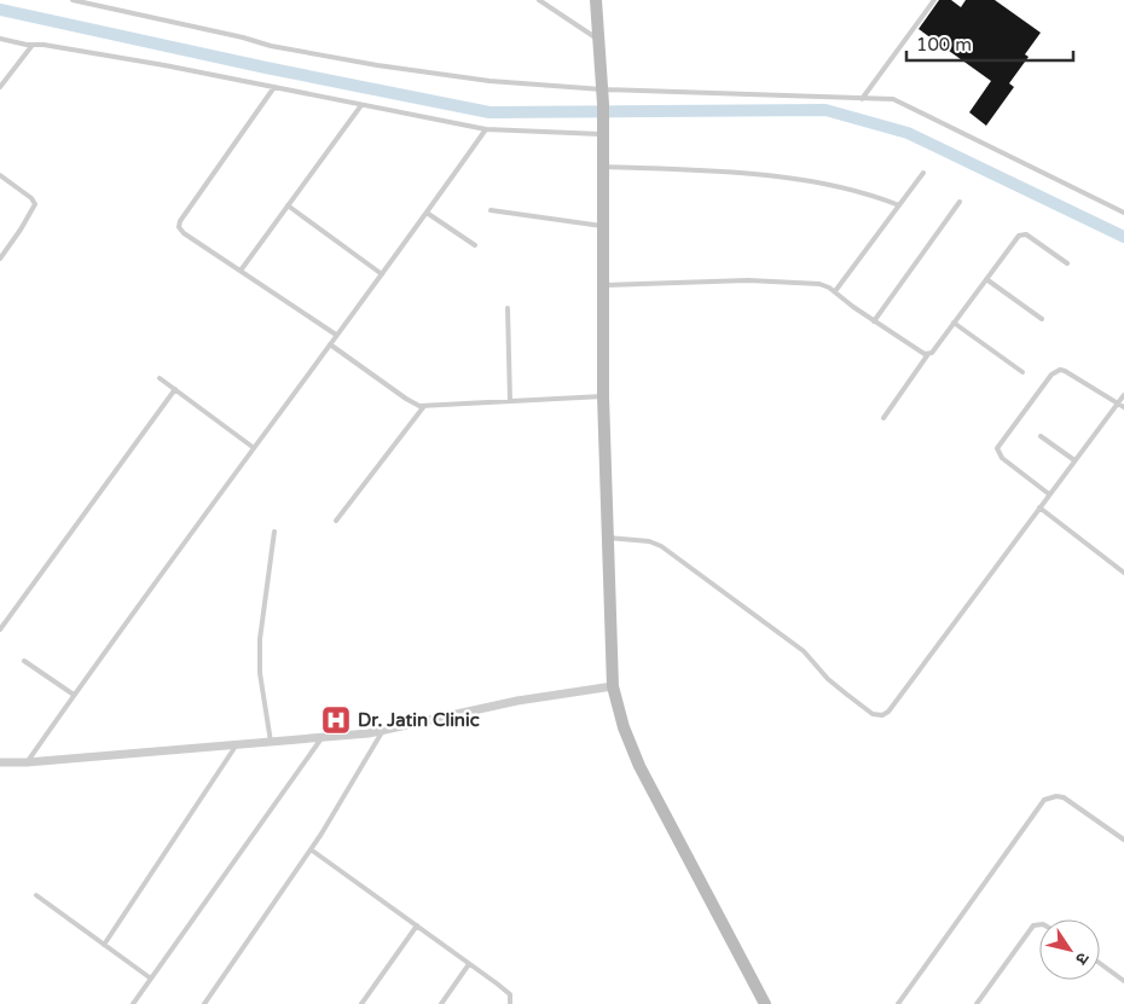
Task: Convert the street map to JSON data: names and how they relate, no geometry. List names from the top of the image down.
{
  "places": {
    "hospital": ["Dr. Jatin Clinic"]
  },
  "scale_bar": "100 m",
  "north": "bottom right"
}
